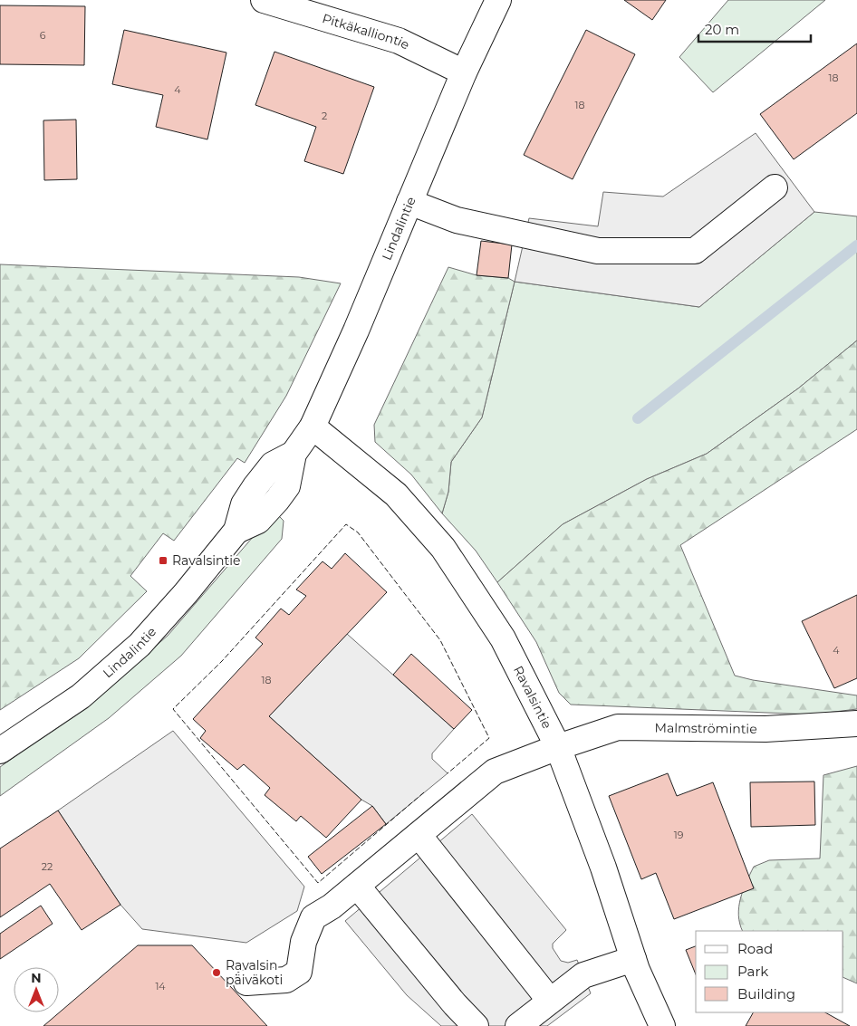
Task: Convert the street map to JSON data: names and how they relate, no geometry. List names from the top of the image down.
{
  "streets": {
    "street": [
      "Pitkäkalliontie",
      "Lindalintie",
      "Ravalsintie",
      "Malmströmintie"
    ]
  },
  "crossings": [
    ["Pitkäkalliontie", "Lindalintie"],
    ["Lindalintie", "Ravalsintie"],
    ["Ravalsintie", "Malmströmintie"]
  ],
  "places": {
    "transit": ["Ravalsintie"],
    "other": ["Ravalsin päiväkoti"]
  },
  "house_numbers": [
    "6",
    "18",
    "4",
    "18",
    "2",
    "4",
    "18",
    "19",
    "22",
    "14"
  ],
  "legend": ["Road", "Park", "Building"],
  "scale_bar": "20 m",
  "north": "top"
}
